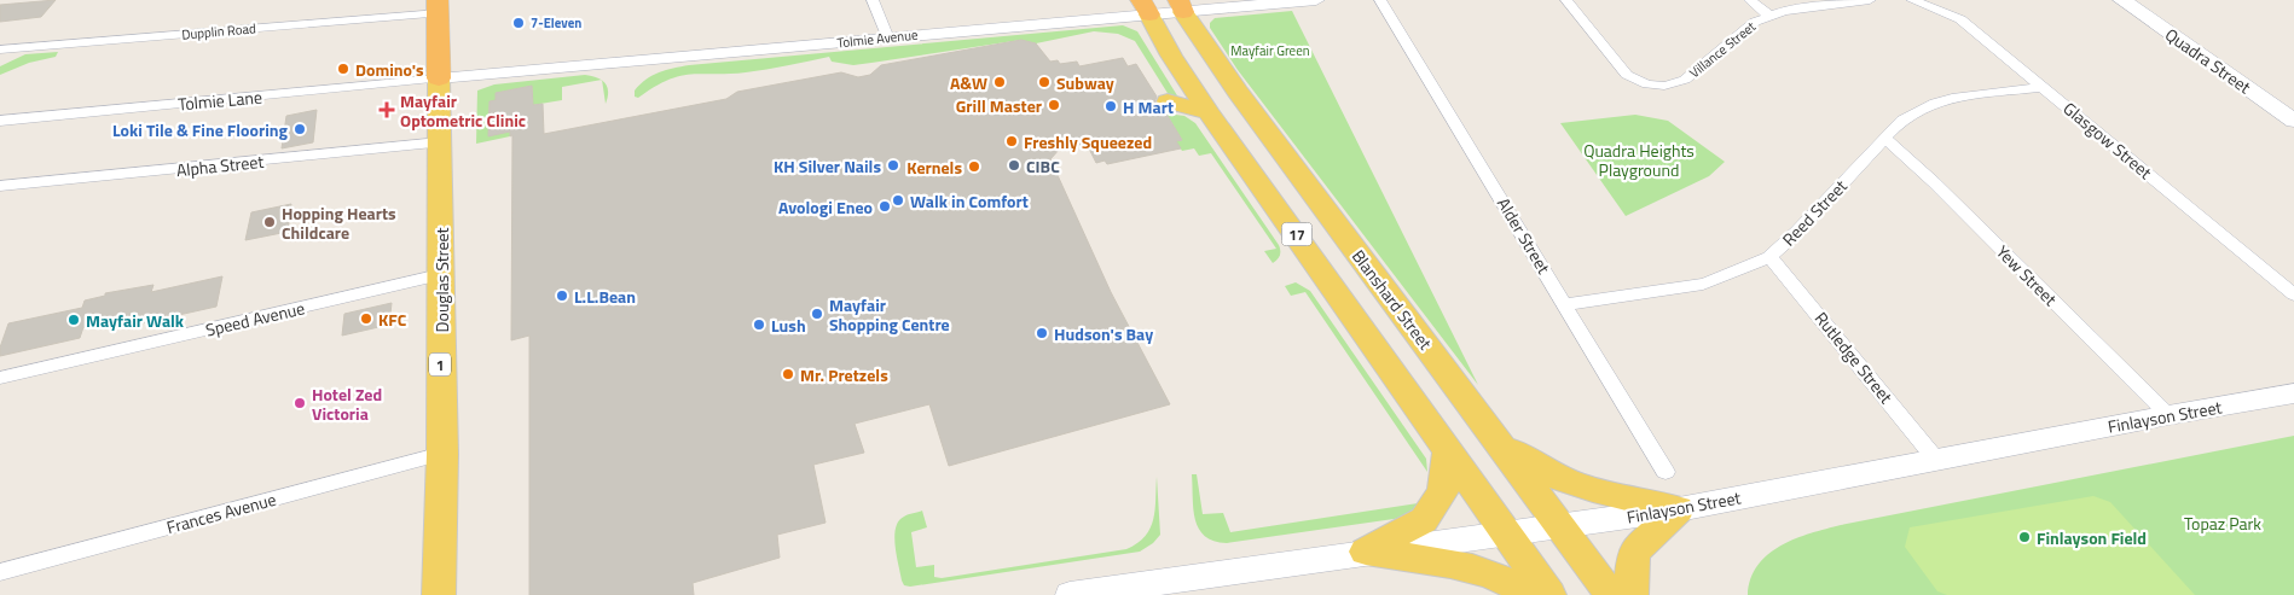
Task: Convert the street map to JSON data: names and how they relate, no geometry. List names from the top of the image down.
{
  "streets": {
    "highway": ["Douglas Street", "1"],
    "main road": [
      "Quadra Street",
      "17",
      "Blanshard Street",
      "Finlayson Street"
    ],
    "street": [
      "Dupplin Road",
      "Tolmie Avenue",
      "Villance Street",
      "Tolmie Lane",
      "Glasgow Street",
      "Alpha Street",
      "Reed Street",
      "Alder Street",
      "Yew Street",
      "Speed Avenue",
      "Rutledge Street",
      "Frances Avenue"
    ]
  },
  "crossings": [
    ["Dupplin Road", "Douglas Street"],
    ["Tolmie Avenue", "Tolmie Lane"],
    ["Tolmie Avenue", "17"],
    ["Tolmie Avenue", "Douglas Street"],
    ["Tolmie Avenue", "Blanshard Street"],
    ["Tolmie Lane", "Douglas Street"],
    ["Glasgow Street", "Reed Street"],
    ["Alpha Street", "Douglas Street"],
    ["Reed Street", "Alder Street"],
    ["Reed Street", "Yew Street"],
    ["Reed Street", "Rutledge Street"],
    ["17", "Finlayson Street"],
    ["Yew Street", "Finlayson Street"],
    ["Douglas Street", "Speed Avenue"],
    ["Douglas Street", "Frances Avenue"],
    ["Blanshard Street", "Finlayson Street"],
    ["Rutledge Street", "Finlayson Street"]
  ],
  "parks": ["Mayfair Green", "Quadra Heights Playground", "Topaz Park"],
  "places": {
    "other": [
      "7-Eleven",
      "Domino's",
      "A&W",
      "Subway",
      "Grill Master",
      "H Mart",
      "Loki Tile & Fine Flooring",
      "Freshly Squeezed",
      "KH Silver Nails",
      "CIBC",
      "Kernels",
      "Walk in Comfort",
      "Avologi Eneo",
      "Hopping Hearts Childcare",
      "L.L.Bean",
      "Mayfair Shopping Centre",
      "KFC",
      "Mayfair Walk",
      "Lush",
      "Hudson's Bay",
      "Mr. Pretzels",
      "Hotel Zed Victoria",
      "Finlayson Field"
    ],
    "health": ["Mayfair Optometric Clinic"]
  }
}
